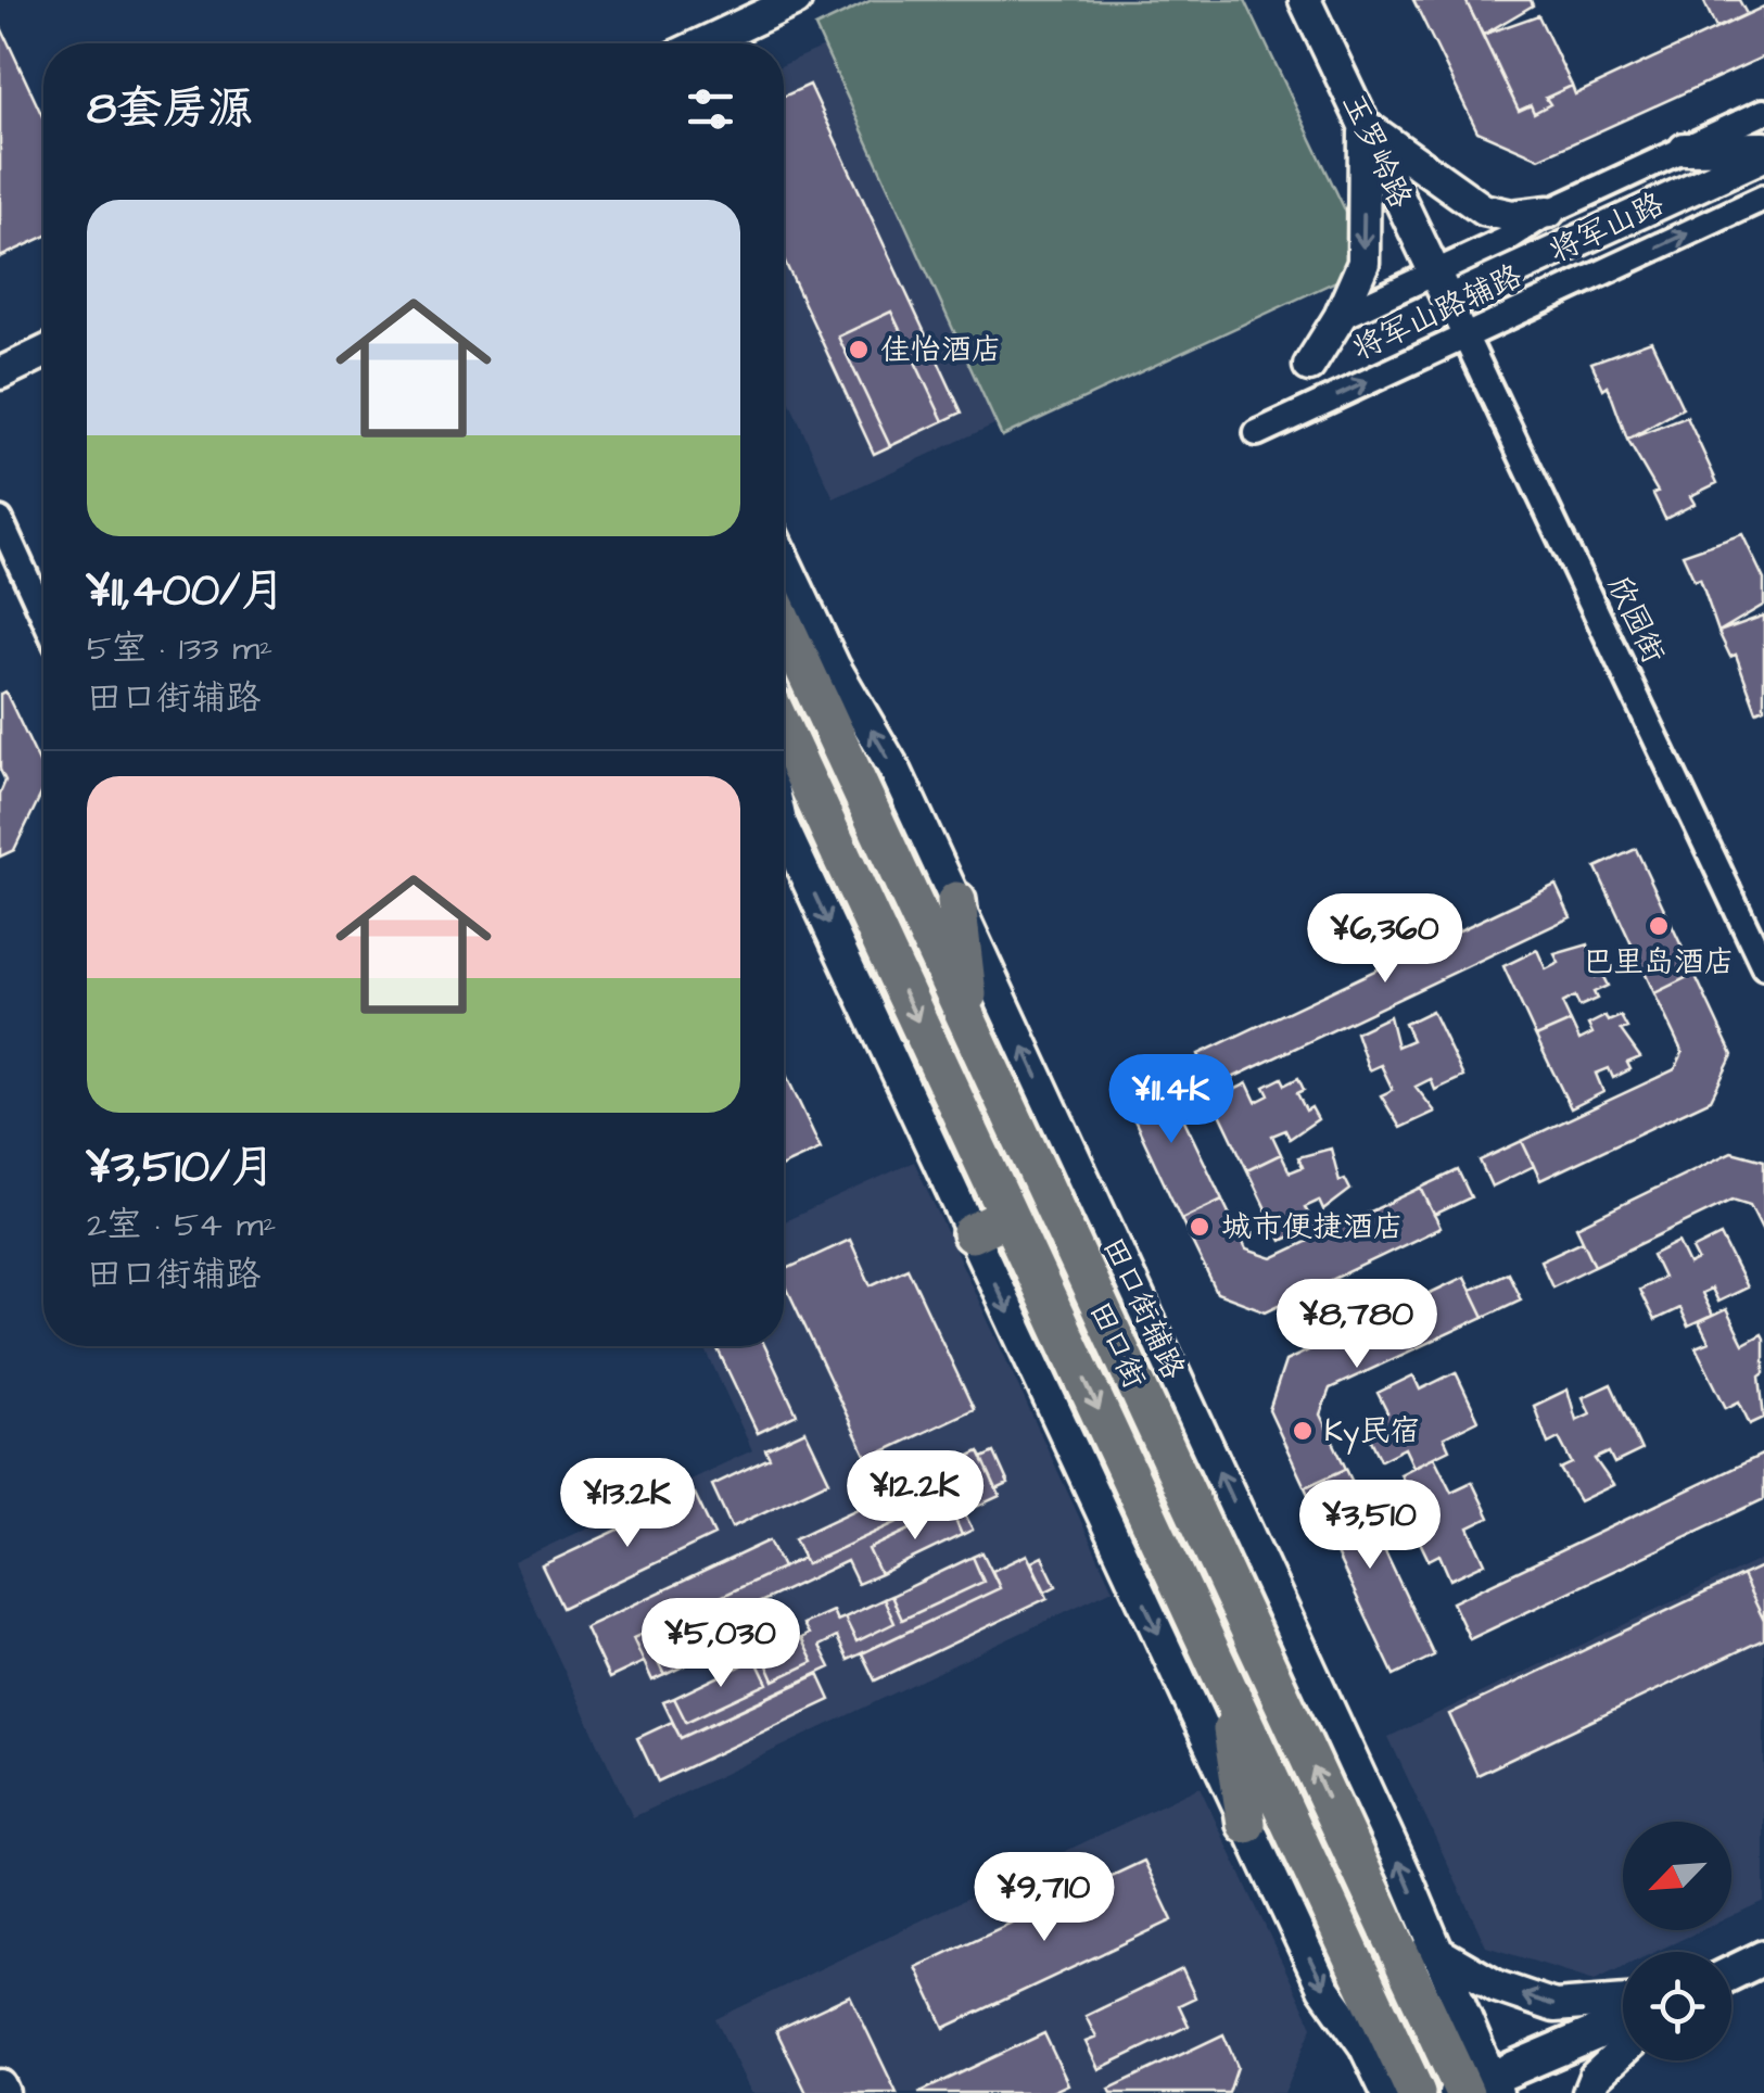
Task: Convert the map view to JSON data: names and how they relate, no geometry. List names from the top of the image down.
{
  "streets": {
    "main road": ["田口街"],
    "street": [
      "玉罗岭路",
      "将军山路",
      "将军山路辅路",
      "欣园街",
      "田口街辅路"
    ]
  },
  "crossings": [
    ["玉罗岭路", "将军山路"],
    ["玉罗岭路", "将军山路辅路"],
    ["玉罗岭路", "欣园街"],
    ["将军山路", "欣园街"],
    ["将军山路辅路", "欣园街"],
    ["田口街辅路", "田口街"]
  ],
  "places": [
    "佳怡酒店",
    "巴里岛酒店",
    "城市便捷酒店",
    "Ky民宿"
  ],
  "north": "bottom left",
  "page": {
    "heading": "8套房源",
    "list": [
      {
        "name": "¥11,400/月",
        "note": "5室 · 133 m² · 田口街辅路"
      },
      {
        "name": "¥3,510/月",
        "note": "2室 · 54 m² · 田口街辅路"
      }
    ],
    "price": [
      "¥6,360",
      "¥11.4K",
      "¥8,780",
      "¥12.2K",
      "¥13.2K",
      "¥3,510",
      "¥5,030",
      "¥9,710"
    ]
  }
}
